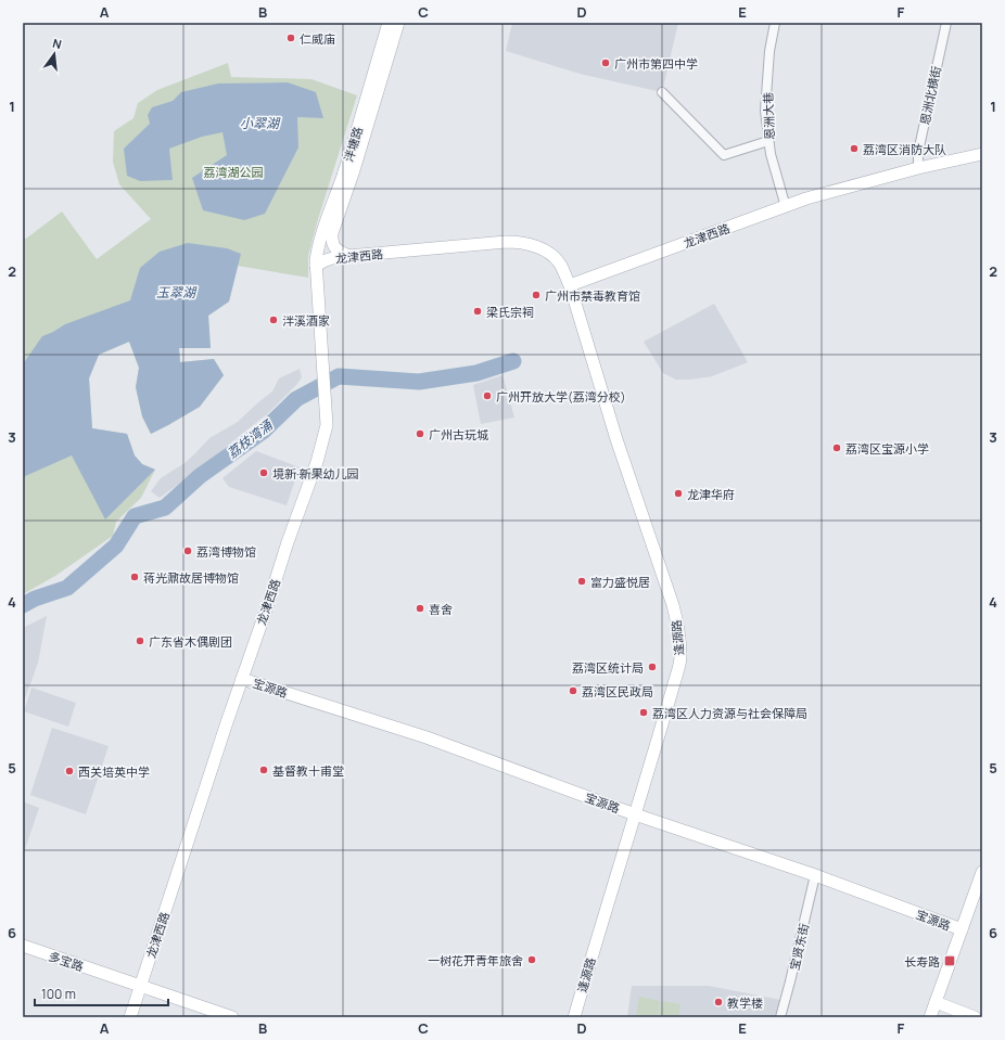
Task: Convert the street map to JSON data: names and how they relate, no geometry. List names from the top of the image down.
{
  "streets": {
    "street": [
      "恩洲北横街",
      "恩洲大巷",
      "泮塘路",
      "龙津西路",
      "逢源路",
      "宝源路",
      "宝贤东街",
      "多宝路"
    ]
  },
  "crossings": [
    ["恩洲北横街", "龙津西路"],
    ["恩洲大巷", "龙津西路"],
    ["泮塘路", "龙津西路"],
    ["龙津西路", "逢源路"],
    ["龙津西路", "宝源路"],
    ["龙津西路", "多宝路"],
    ["逢源路", "宝源路"],
    ["宝源路", "宝贤东街"]
  ],
  "water": ["小翠湖", "玉翠湖", "荔枝湾涌"],
  "parks": ["荔湾湖公园"],
  "places": {
    "other": [
      "仁威庙",
      "广州市第四中学",
      "荔湾区消防大队",
      "广州市禁毒教育馆",
      "梁氏宗祠",
      "泮溪酒家",
      "广州开放大学(荔湾分校)",
      "广州古玩城",
      "荔湾区宝源小学",
      "境新·新果幼儿园",
      "龙津华府",
      "荔湾博物馆",
      "蒋光鼐故居博物馆",
      "富力盛悦居",
      "喜舍",
      "广东省木偶剧团",
      "荔湾区统计局",
      "荔湾区民政局",
      "荔湾区人力资源与社会保障局",
      "基督教十甫堂",
      "西关培英中学",
      "一树花开青年旅舍",
      "教学楼"
    ],
    "transit": ["长寿路"]
  },
  "scale_bar": "100 m",
  "north": "top",
  "grid": {
    "columns": [
      "A",
      "B",
      "C",
      "D",
      "E",
      "F"
    ],
    "rows": [
      "1",
      "2",
      "3",
      "4",
      "5",
      "6"
    ]
  }
}
